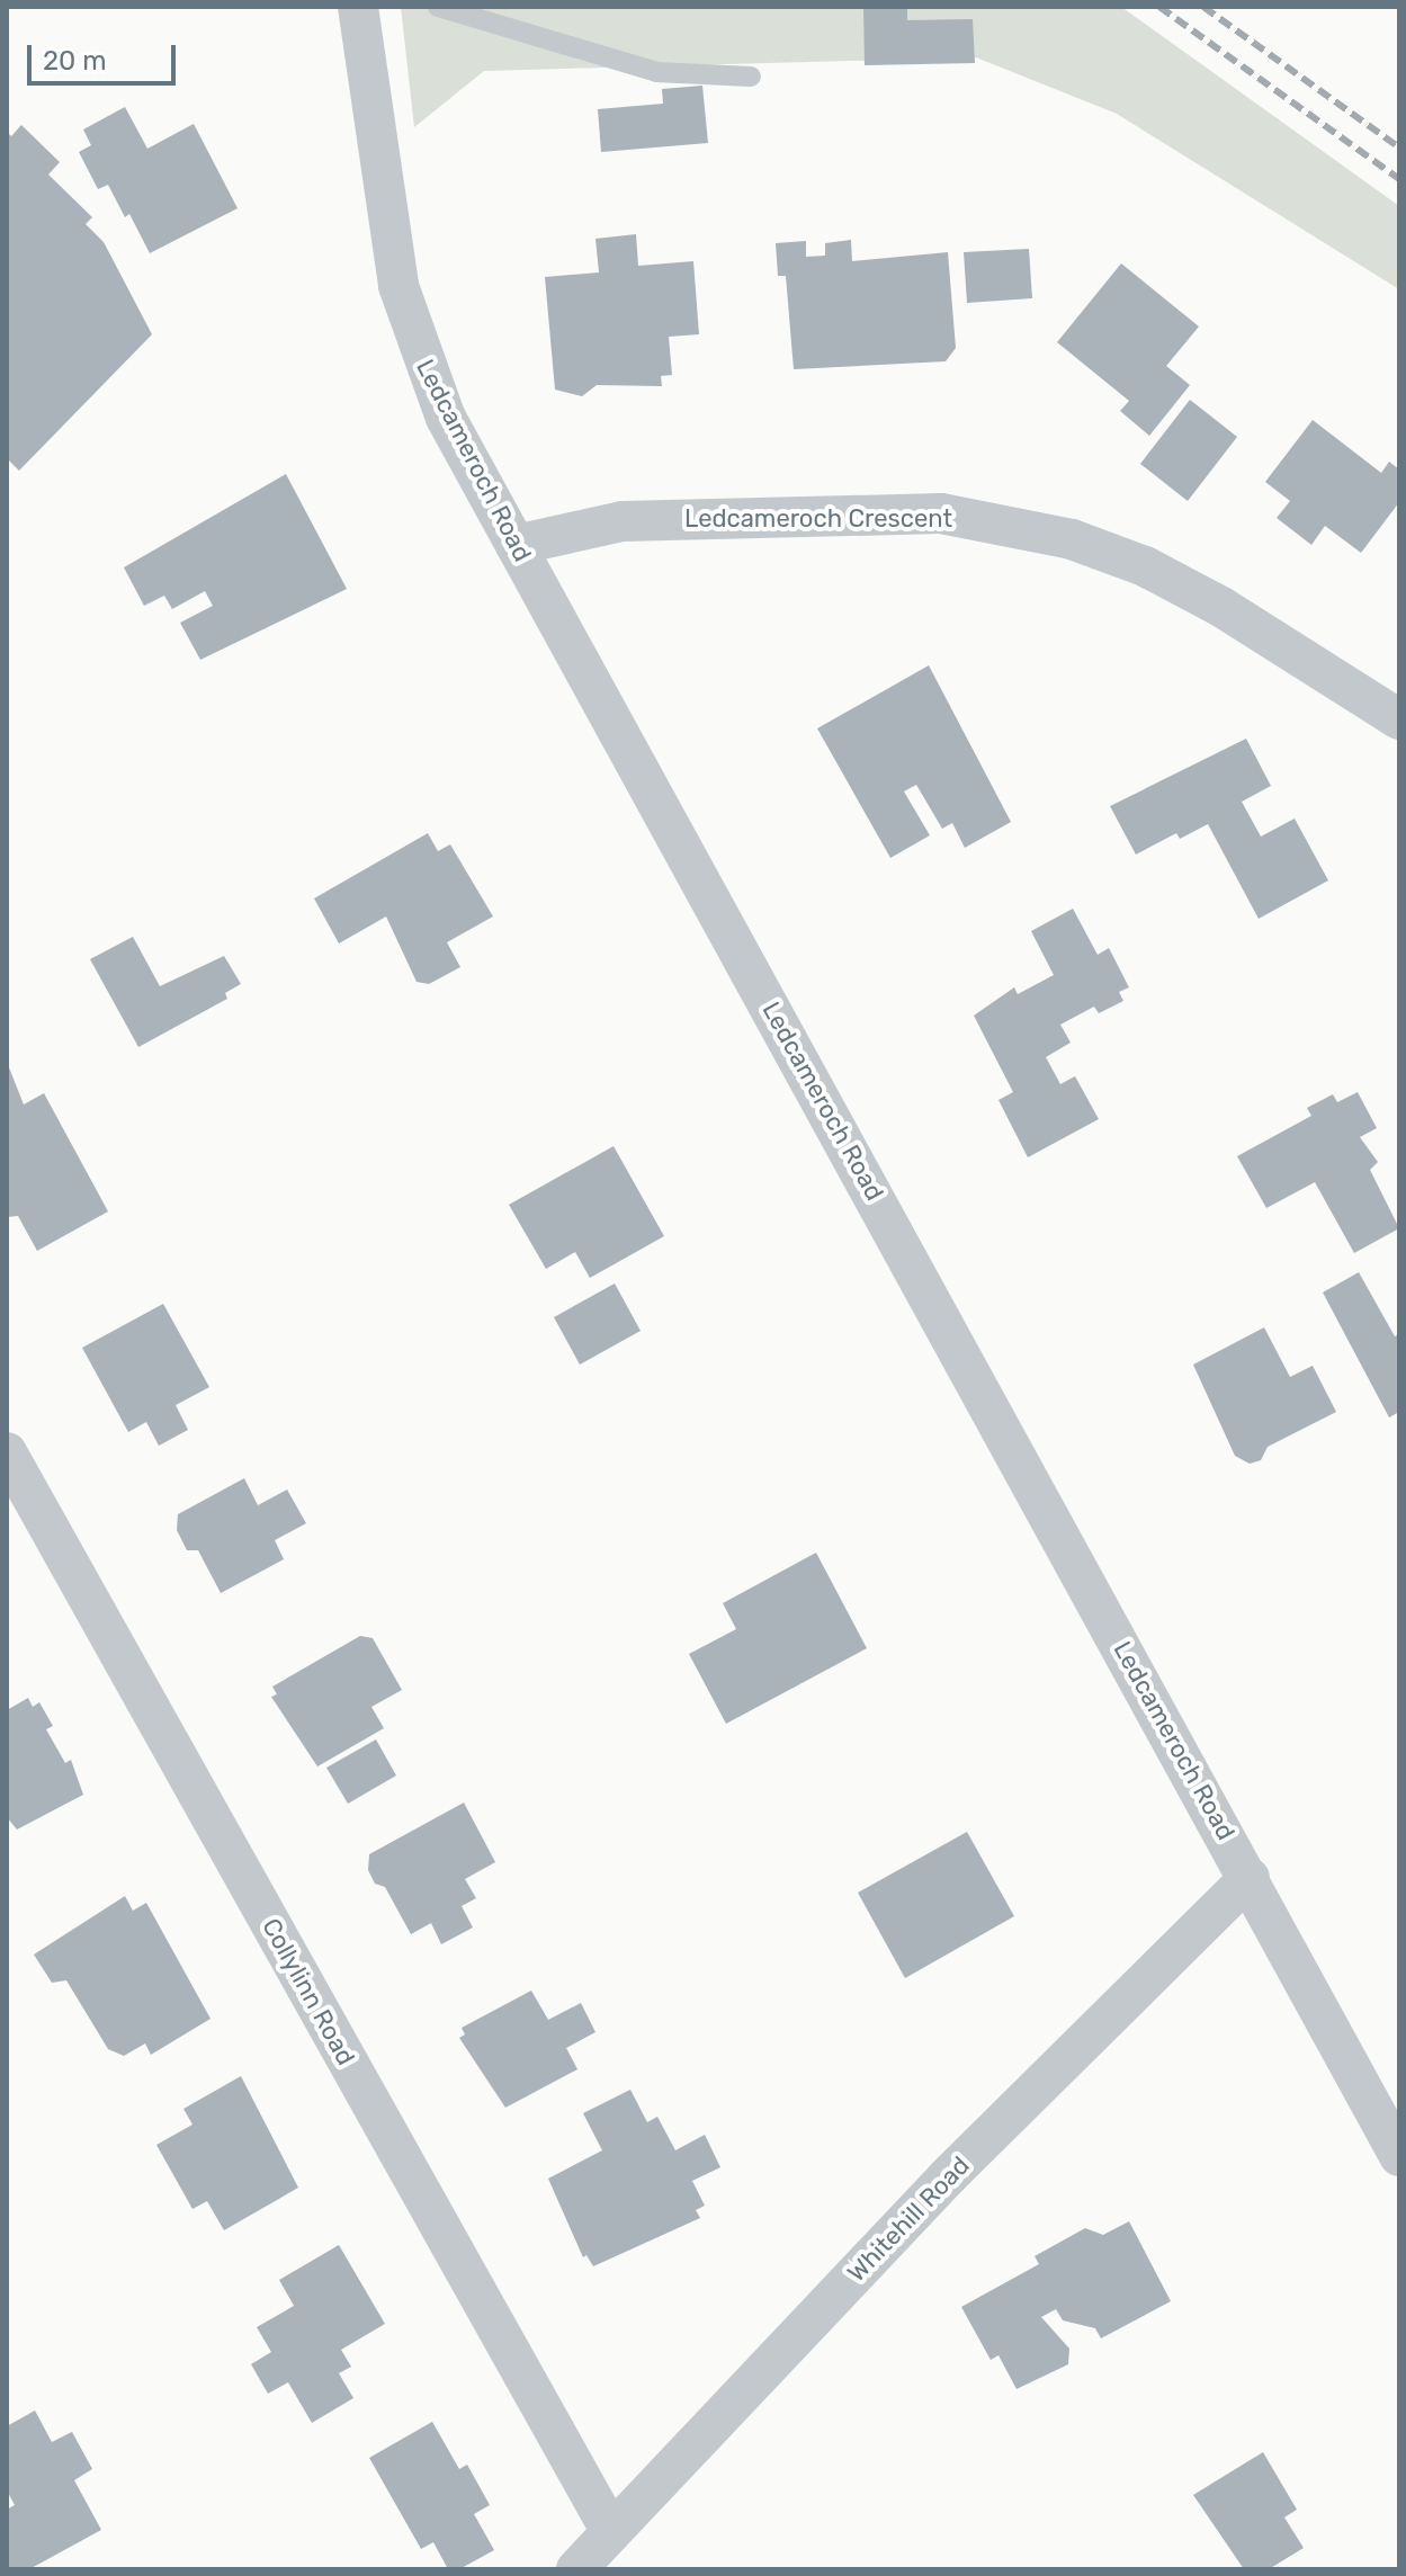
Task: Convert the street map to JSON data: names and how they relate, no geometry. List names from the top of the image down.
{
  "streets": {
    "street": [
      "Ledcameroch Road",
      "Ledcameroch Crescent",
      "Collylinn Road",
      "Whitehill Road"
    ]
  },
  "crossings": [
    ["Ledcameroch Road", "Ledcameroch Crescent"],
    ["Ledcameroch Road", "Whitehill Road"],
    ["Collylinn Road", "Whitehill Road"]
  ],
  "scale_bar": "20 m"
}
